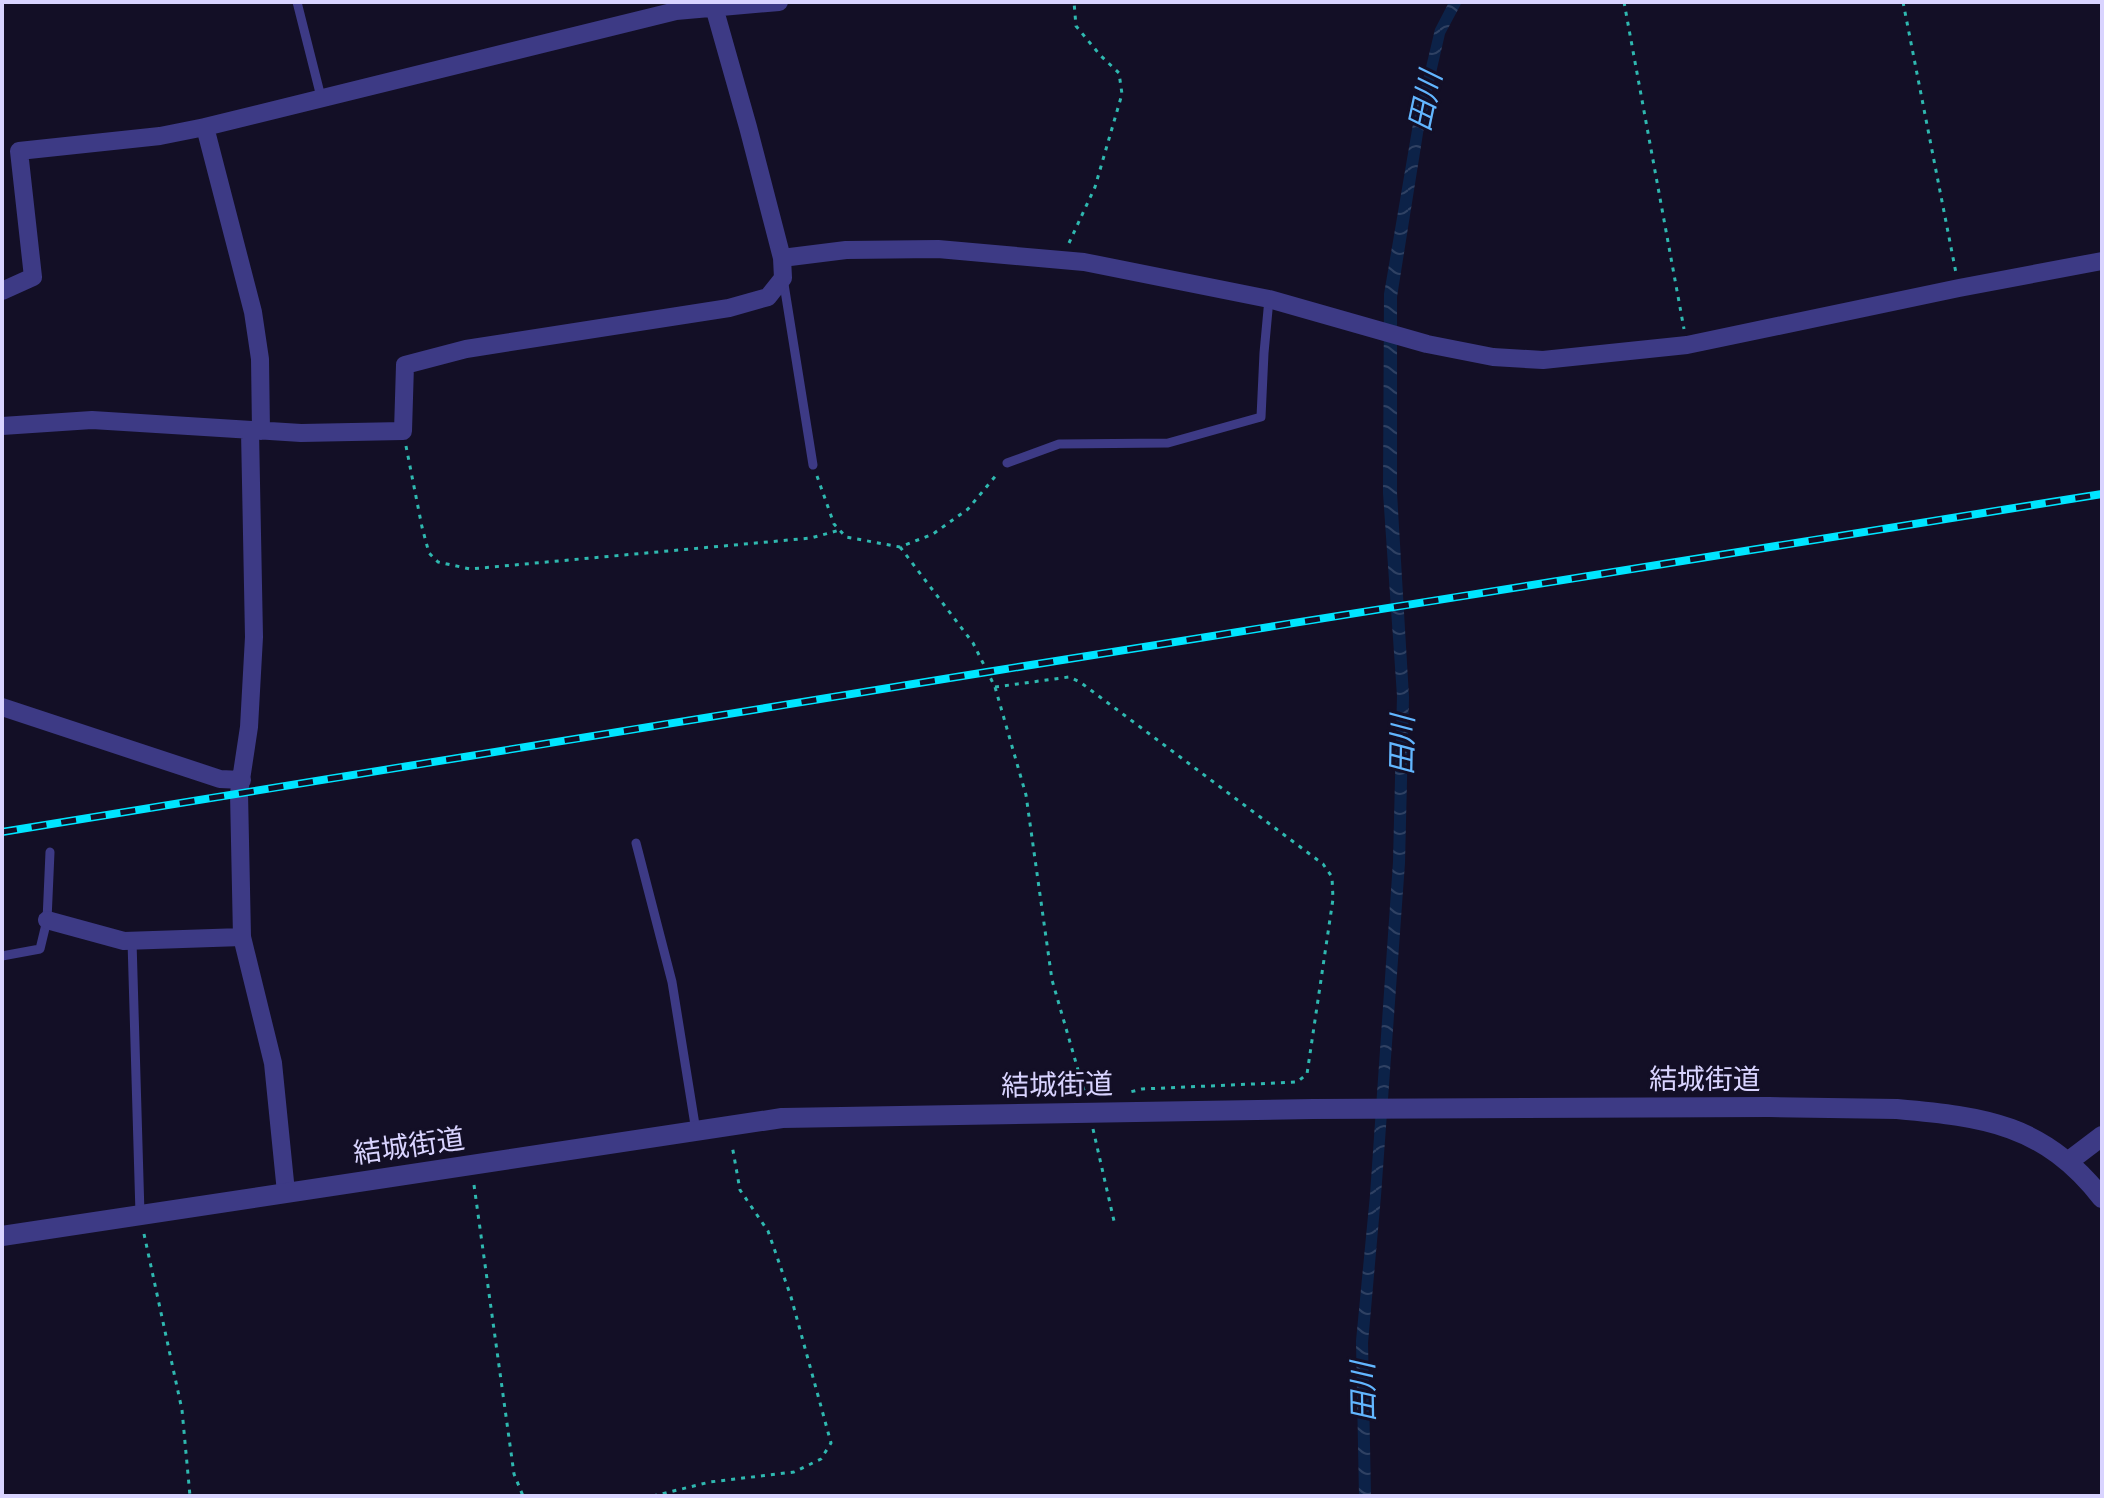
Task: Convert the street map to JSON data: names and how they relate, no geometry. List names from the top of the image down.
{
  "streets": {
    "street": ["結城街道"]
  },
  "water": ["田川"]
}
